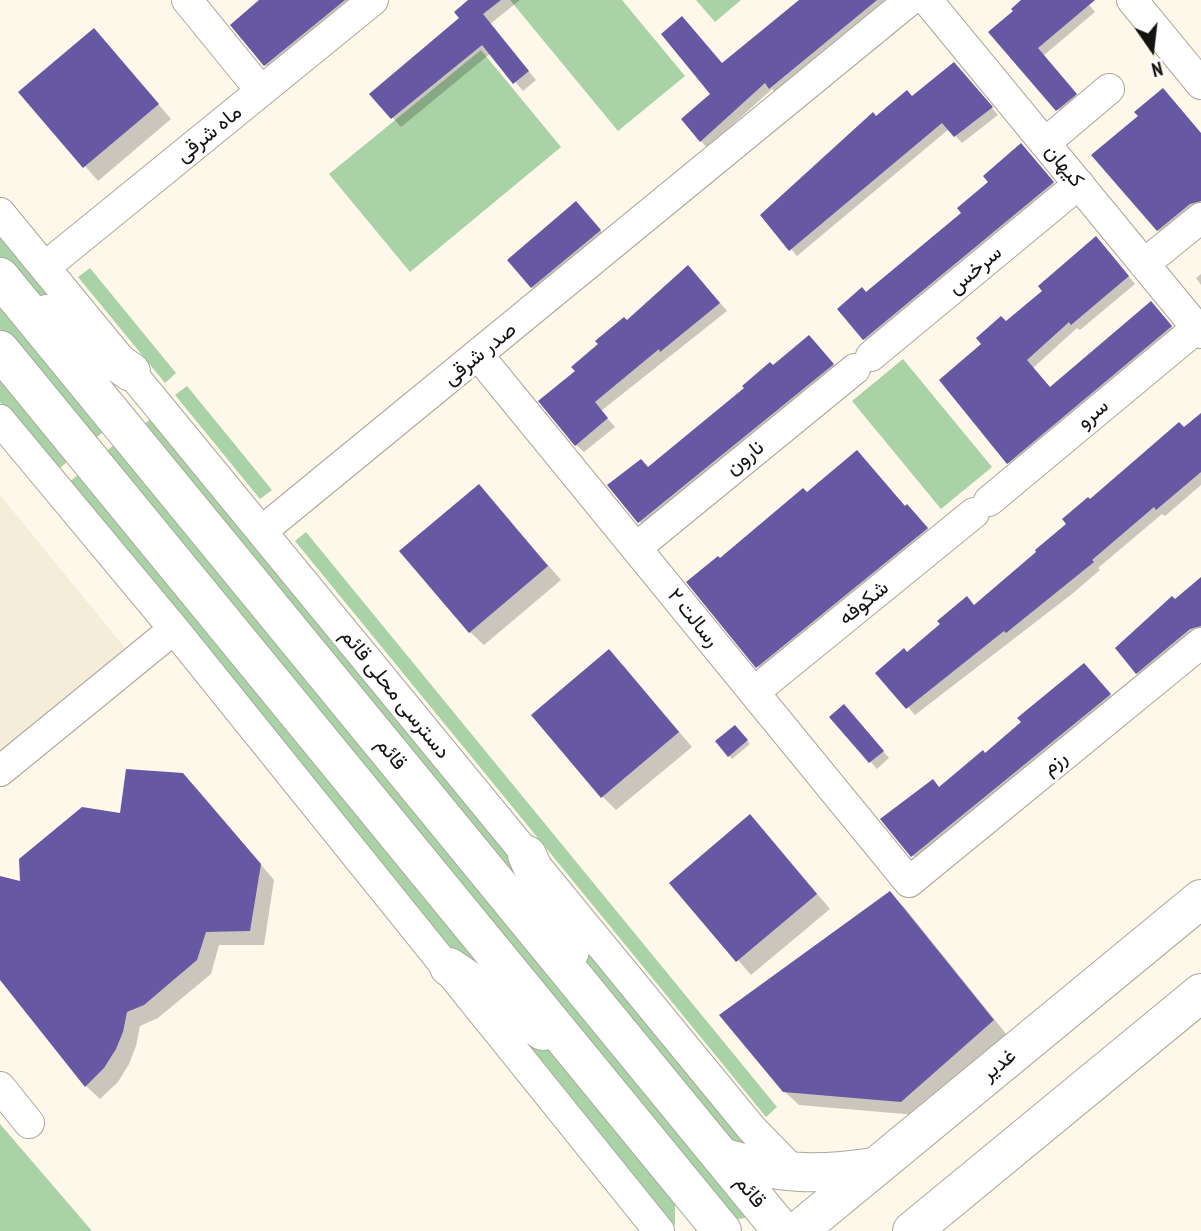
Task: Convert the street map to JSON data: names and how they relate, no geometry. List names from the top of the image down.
{
  "streets": {
    "main road": ["قائم", "غدیر"],
    "street": [
      "ماه شرقی",
      "کیهان",
      "سرخس",
      "صدر شرقی",
      "سرو",
      "نارون",
      "شکوفه",
      "رسالت ۲",
      "دسترسی محلی قائم",
      "رزم"
    ]
  },
  "crossings": [
    ["ماه شرقی", "دسترسی محلی قائم"],
    ["کیهان", "سرخس"],
    ["کیهان", "سرو"],
    ["سرخس", "نارون"],
    ["صدر شرقی", "رسالت ۲"],
    ["صدر شرقی", "دسترسی محلی قائم"],
    ["سرو", "شکوفه"],
    ["نارون", "رسالت ۲"],
    ["شکوفه", "رسالت ۲"],
    ["رسالت ۲", "رزم"]
  ],
  "north": "bottom"
}
